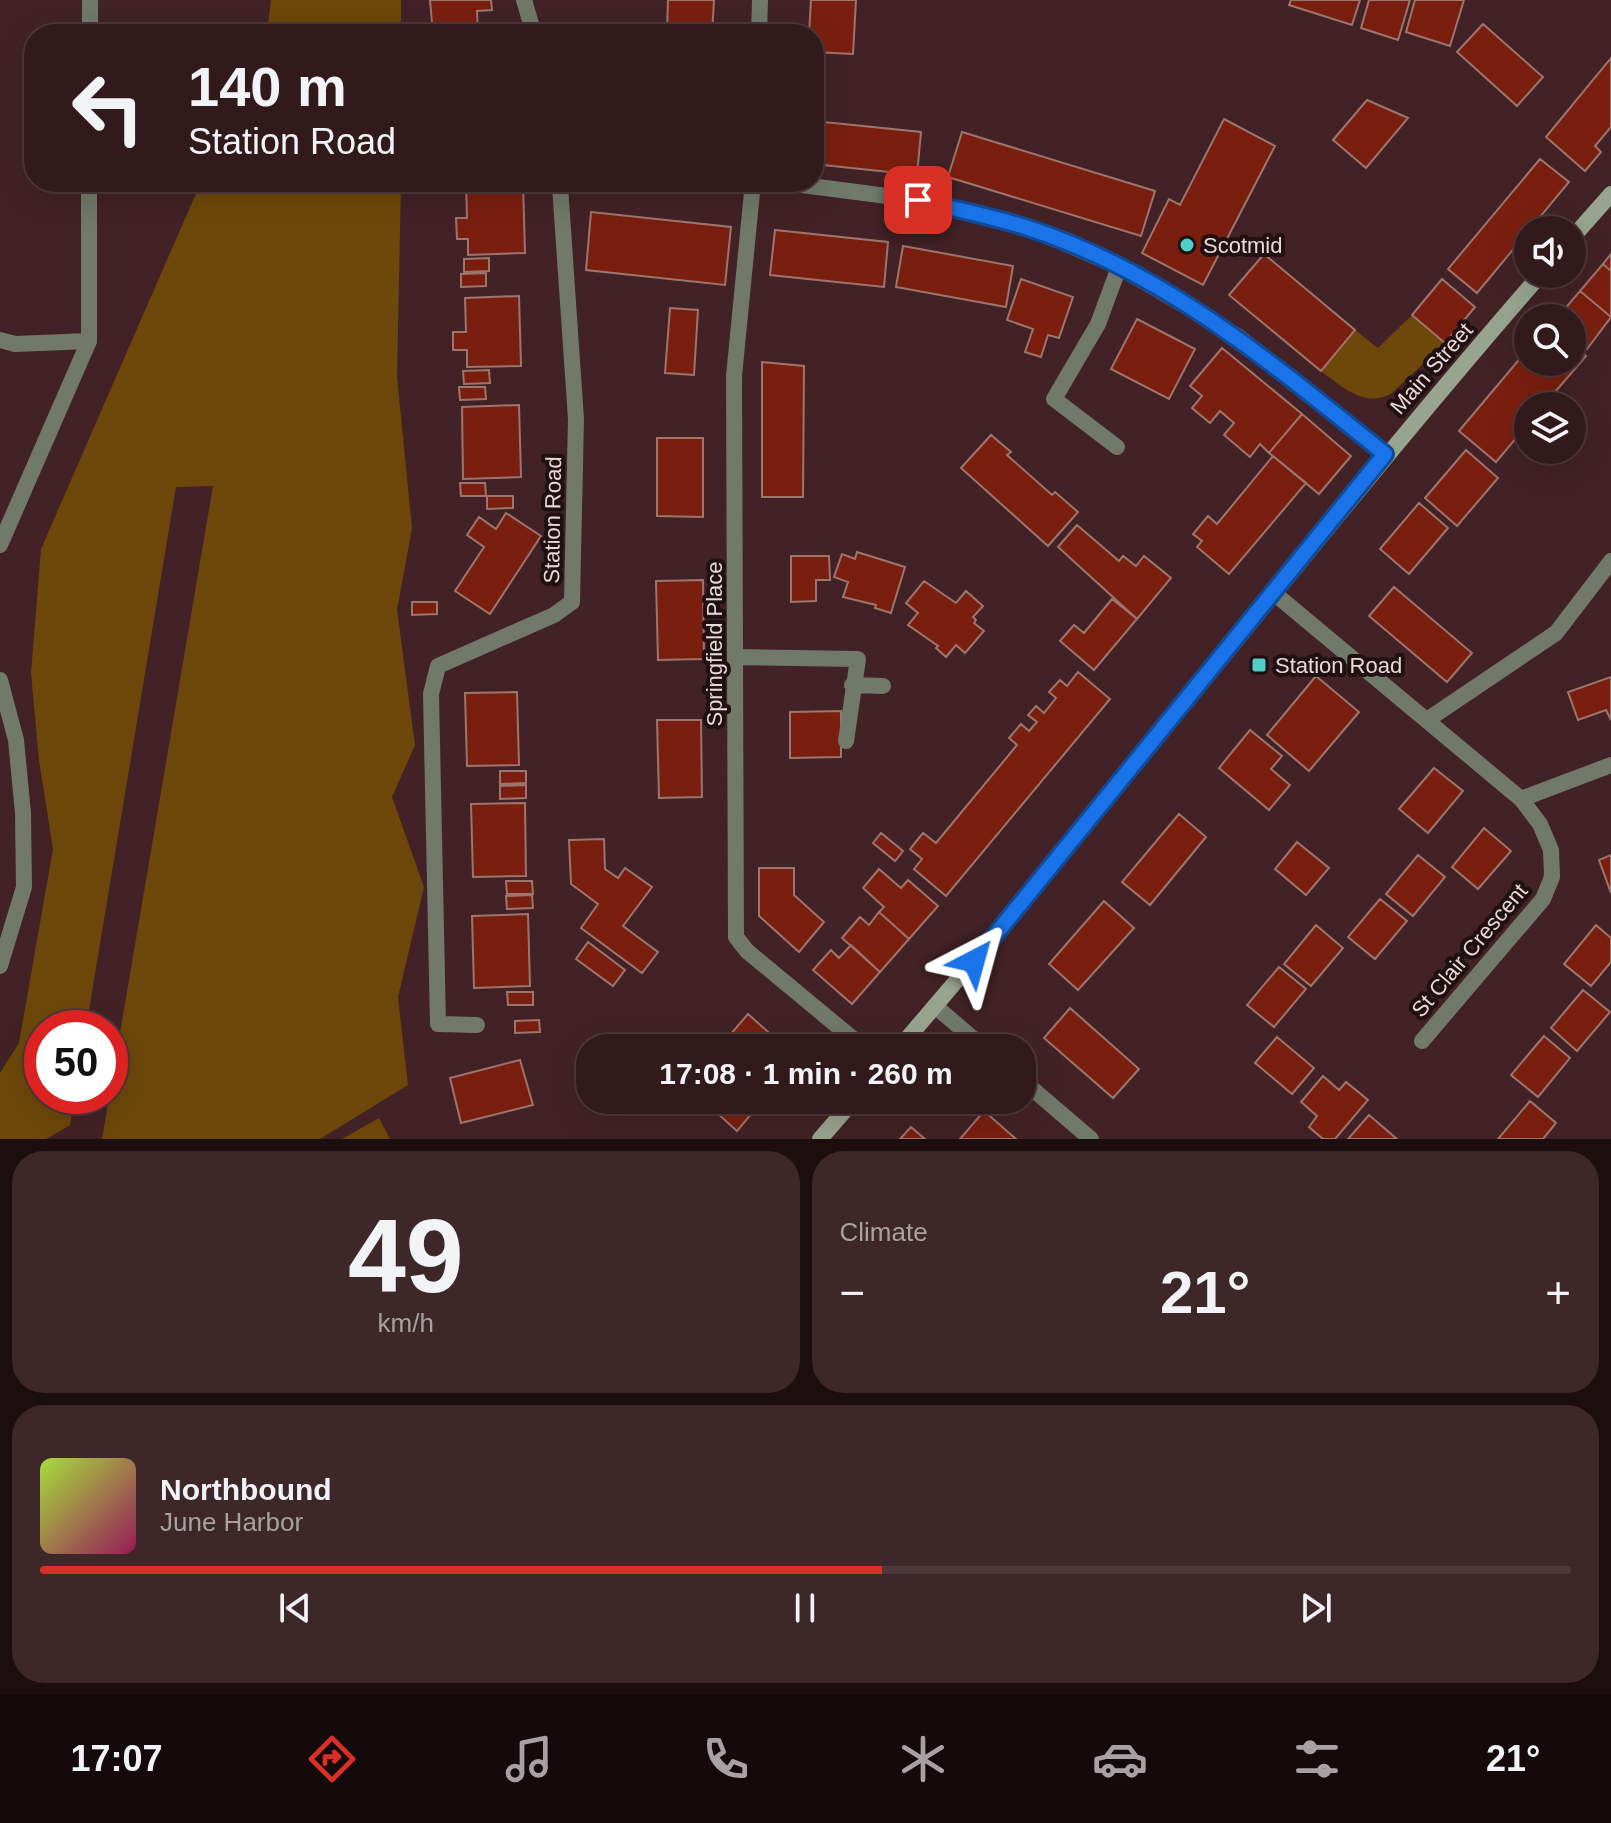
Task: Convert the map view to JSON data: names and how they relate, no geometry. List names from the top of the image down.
{
  "streets": {
    "main road": ["Main Street"],
    "street": ["Station Road", "Springfield Place", "St Clair Crescent"]
  },
  "crossings": [
    ["Main Street", "St Clair Crescent"]
  ],
  "places": {
    "other": ["Scotmid"],
    "transit": ["Station Road"]
  },
  "page": {
    "turn": ["140 m", "Station Road"],
    "limit": "50",
    "trip": "17:08 · 1 min · 260 m",
    "tile": [
      ["49", "km/h"],
      "Climate"
    ],
    "heat": ["−", "21°", "+"],
    "song": ["Northbound", "June Harbor"],
    "tabs": ["17:07", "21°"]
  }
}
